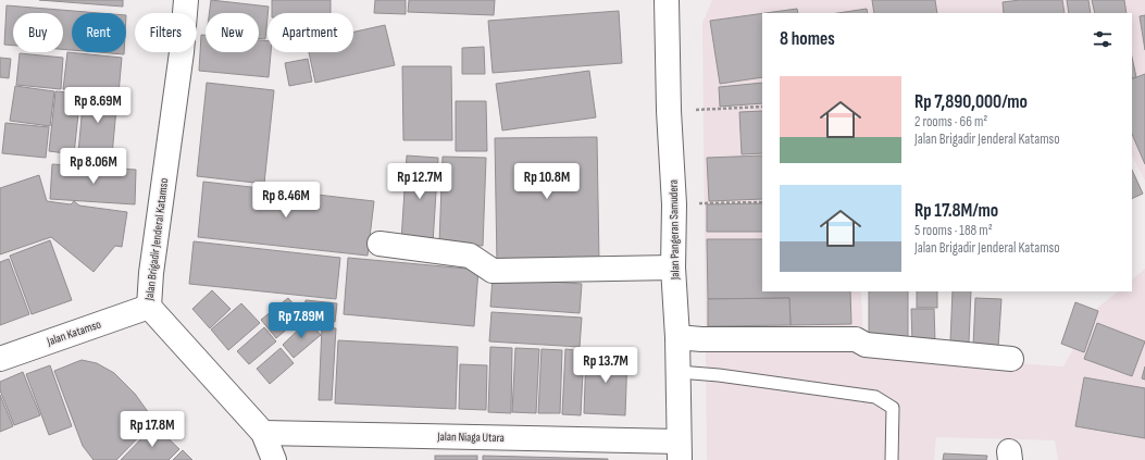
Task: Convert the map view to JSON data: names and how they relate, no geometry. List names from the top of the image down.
{
  "streets": {
    "main road": [
      "Jalan Pangeran Samudera",
      "Jalan Brigadir Jenderal Katamso",
      "Jalan Katamso",
      "Jalan Niaga Utara"
    ]
  },
  "crossings": [
    ["Jalan Pangeran Samudera", "Jalan Niaga Utara"],
    ["Jalan Brigadir Jenderal Katamso", "Jalan Katamso"],
    ["Jalan Brigadir Jenderal Katamso", "Jalan Niaga Utara"]
  ],
  "page": {
    "chip": [
      "Buy",
      "Rent",
      "Filters",
      "New",
      "Apartment"
    ],
    "heading": "8 homes",
    "list": [
      {
        "name": "Rp 7,890,000/mo",
        "note": "2 rooms · 66 m² · Jalan Brigadir Jenderal Katamso"
      },
      {
        "name": "Rp 17.8M/mo",
        "note": "5 rooms · 188 m² · Jalan Brigadir Jenderal Katamso"
      }
    ],
    "price": [
      "Rp 8.69M",
      "Rp 8.06M",
      "Rp 12.7M",
      "Rp 10.8M",
      "Rp 8.46M",
      "Rp 7.89M",
      "Rp 13.7M",
      "Rp 17.8M"
    ]
  }
}
